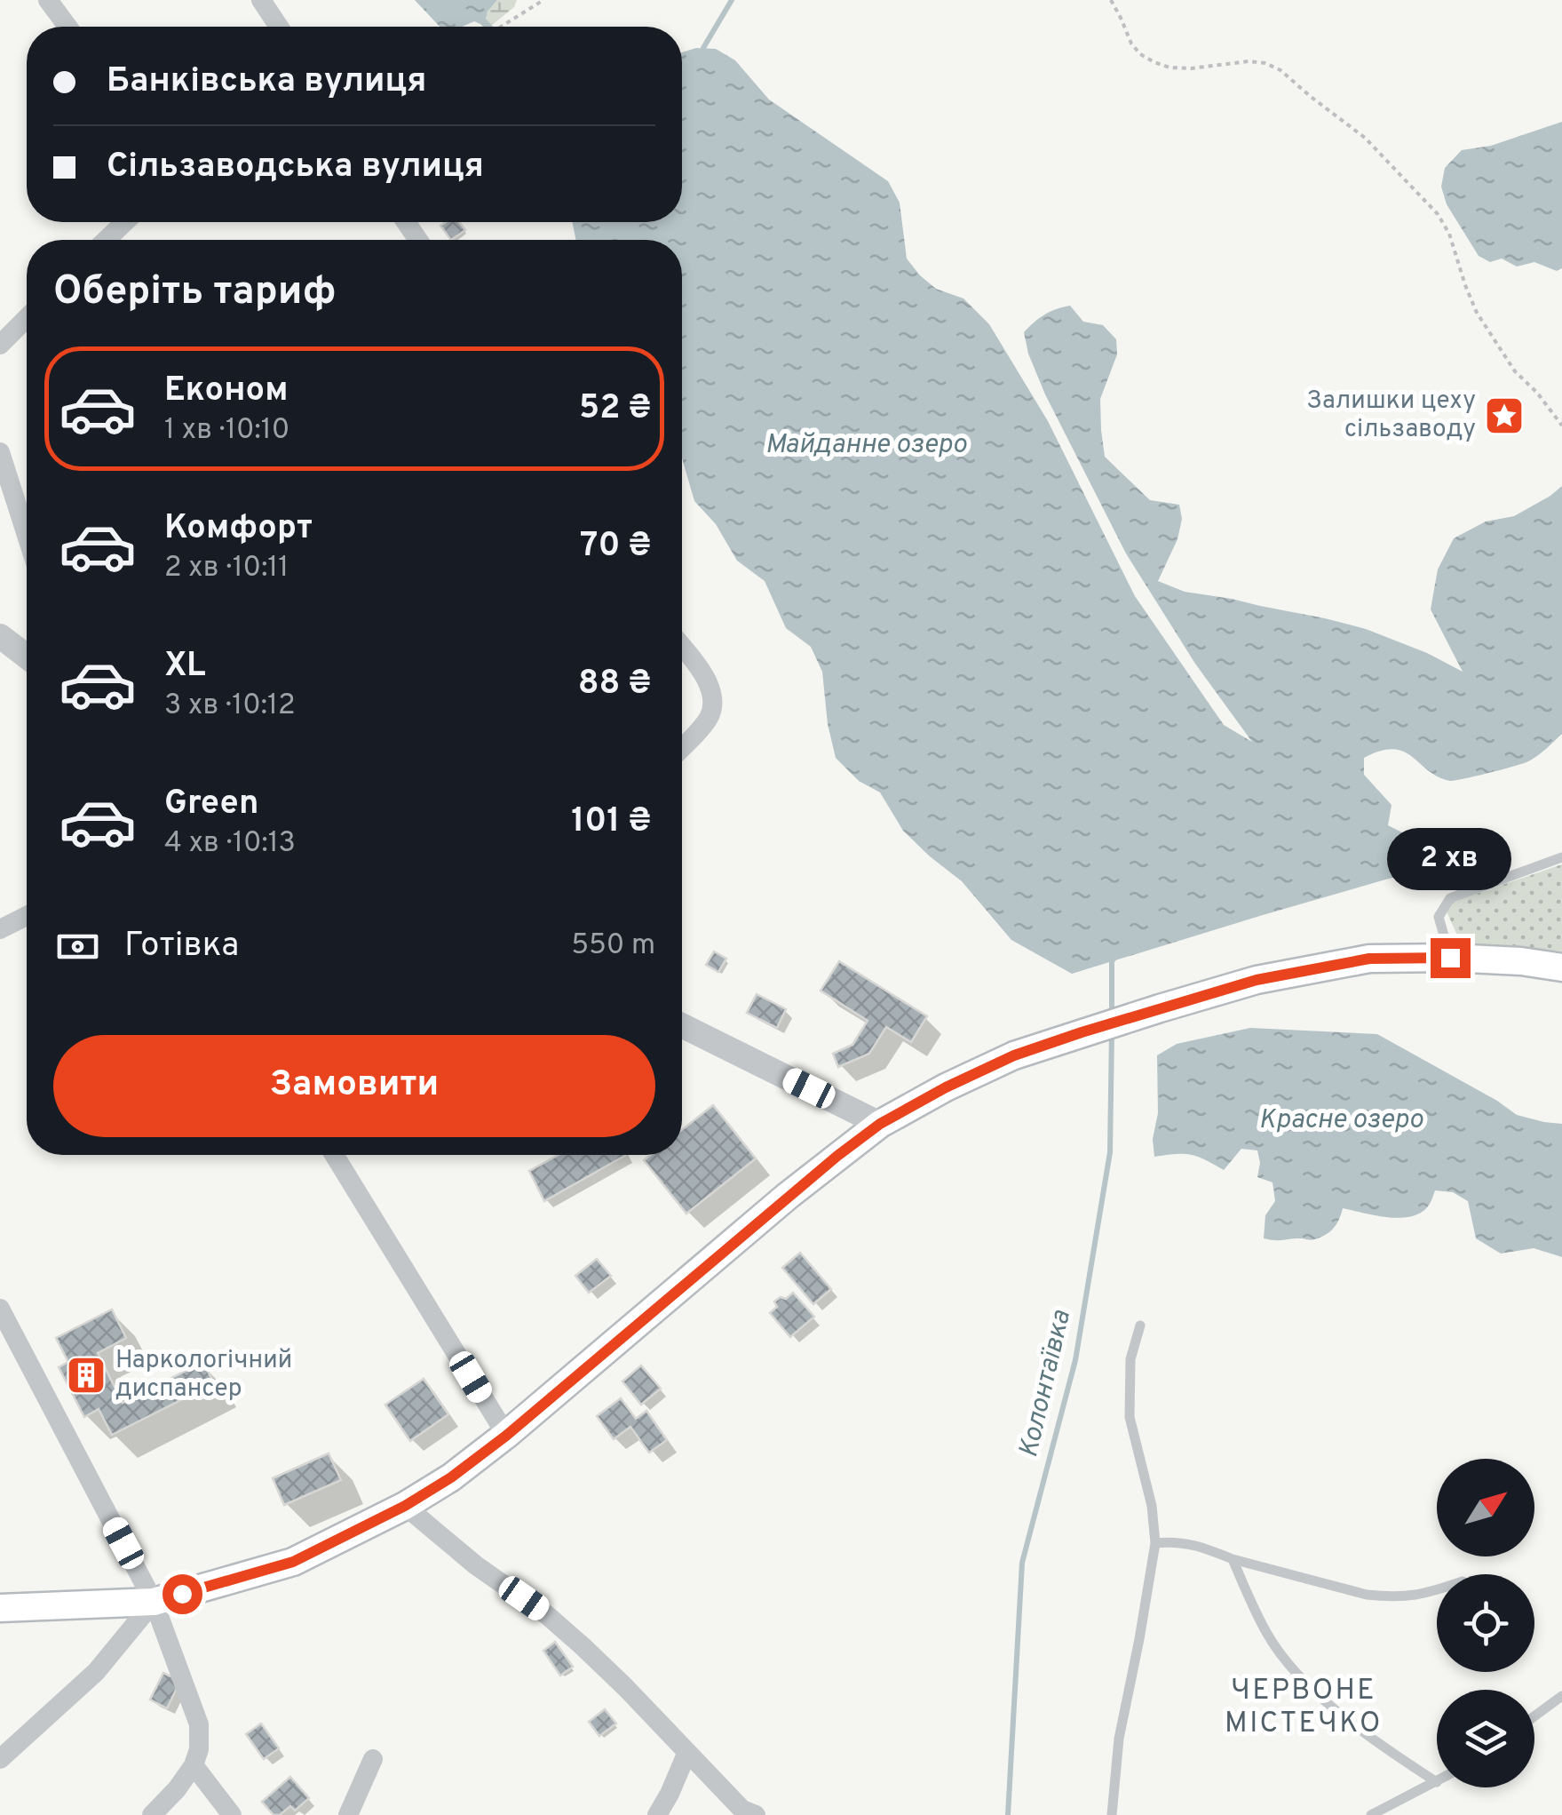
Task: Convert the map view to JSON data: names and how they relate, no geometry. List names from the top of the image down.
{
  "districts": ["ЧЕРВОНЕ МІСТЕЧКО"],
  "water": ["Майданне озеро", "Красне озеро", "Колонтаївка"],
  "places": {
    "place": ["Залишки цеху сільзаводу"],
    "building": ["Наркологічний диспансер"]
  },
  "north": "top right",
  "page": {
    "banner": ["Банківська вулиця", "Сільзаводська вулиця"],
    "heading": "Оберіть тариф",
    "list": [
      {
        "name": "Економ",
        "note": "1 хв · 10:10",
        "value": "52 ₴"
      },
      {
        "name": "Комфорт",
        "note": "2 хв · 10:11",
        "value": "70 ₴"
      },
      {
        "name": "XL",
        "note": "3 хв · 10:12",
        "value": "88 ₴"
      },
      {
        "name": "Green",
        "note": "4 хв · 10:13",
        "value": "101 ₴"
      }
    ],
    "bubble": "2 хв",
    "pay": ["Готівка", "550 m"],
    "buttons": "Замовити"
  }
}
